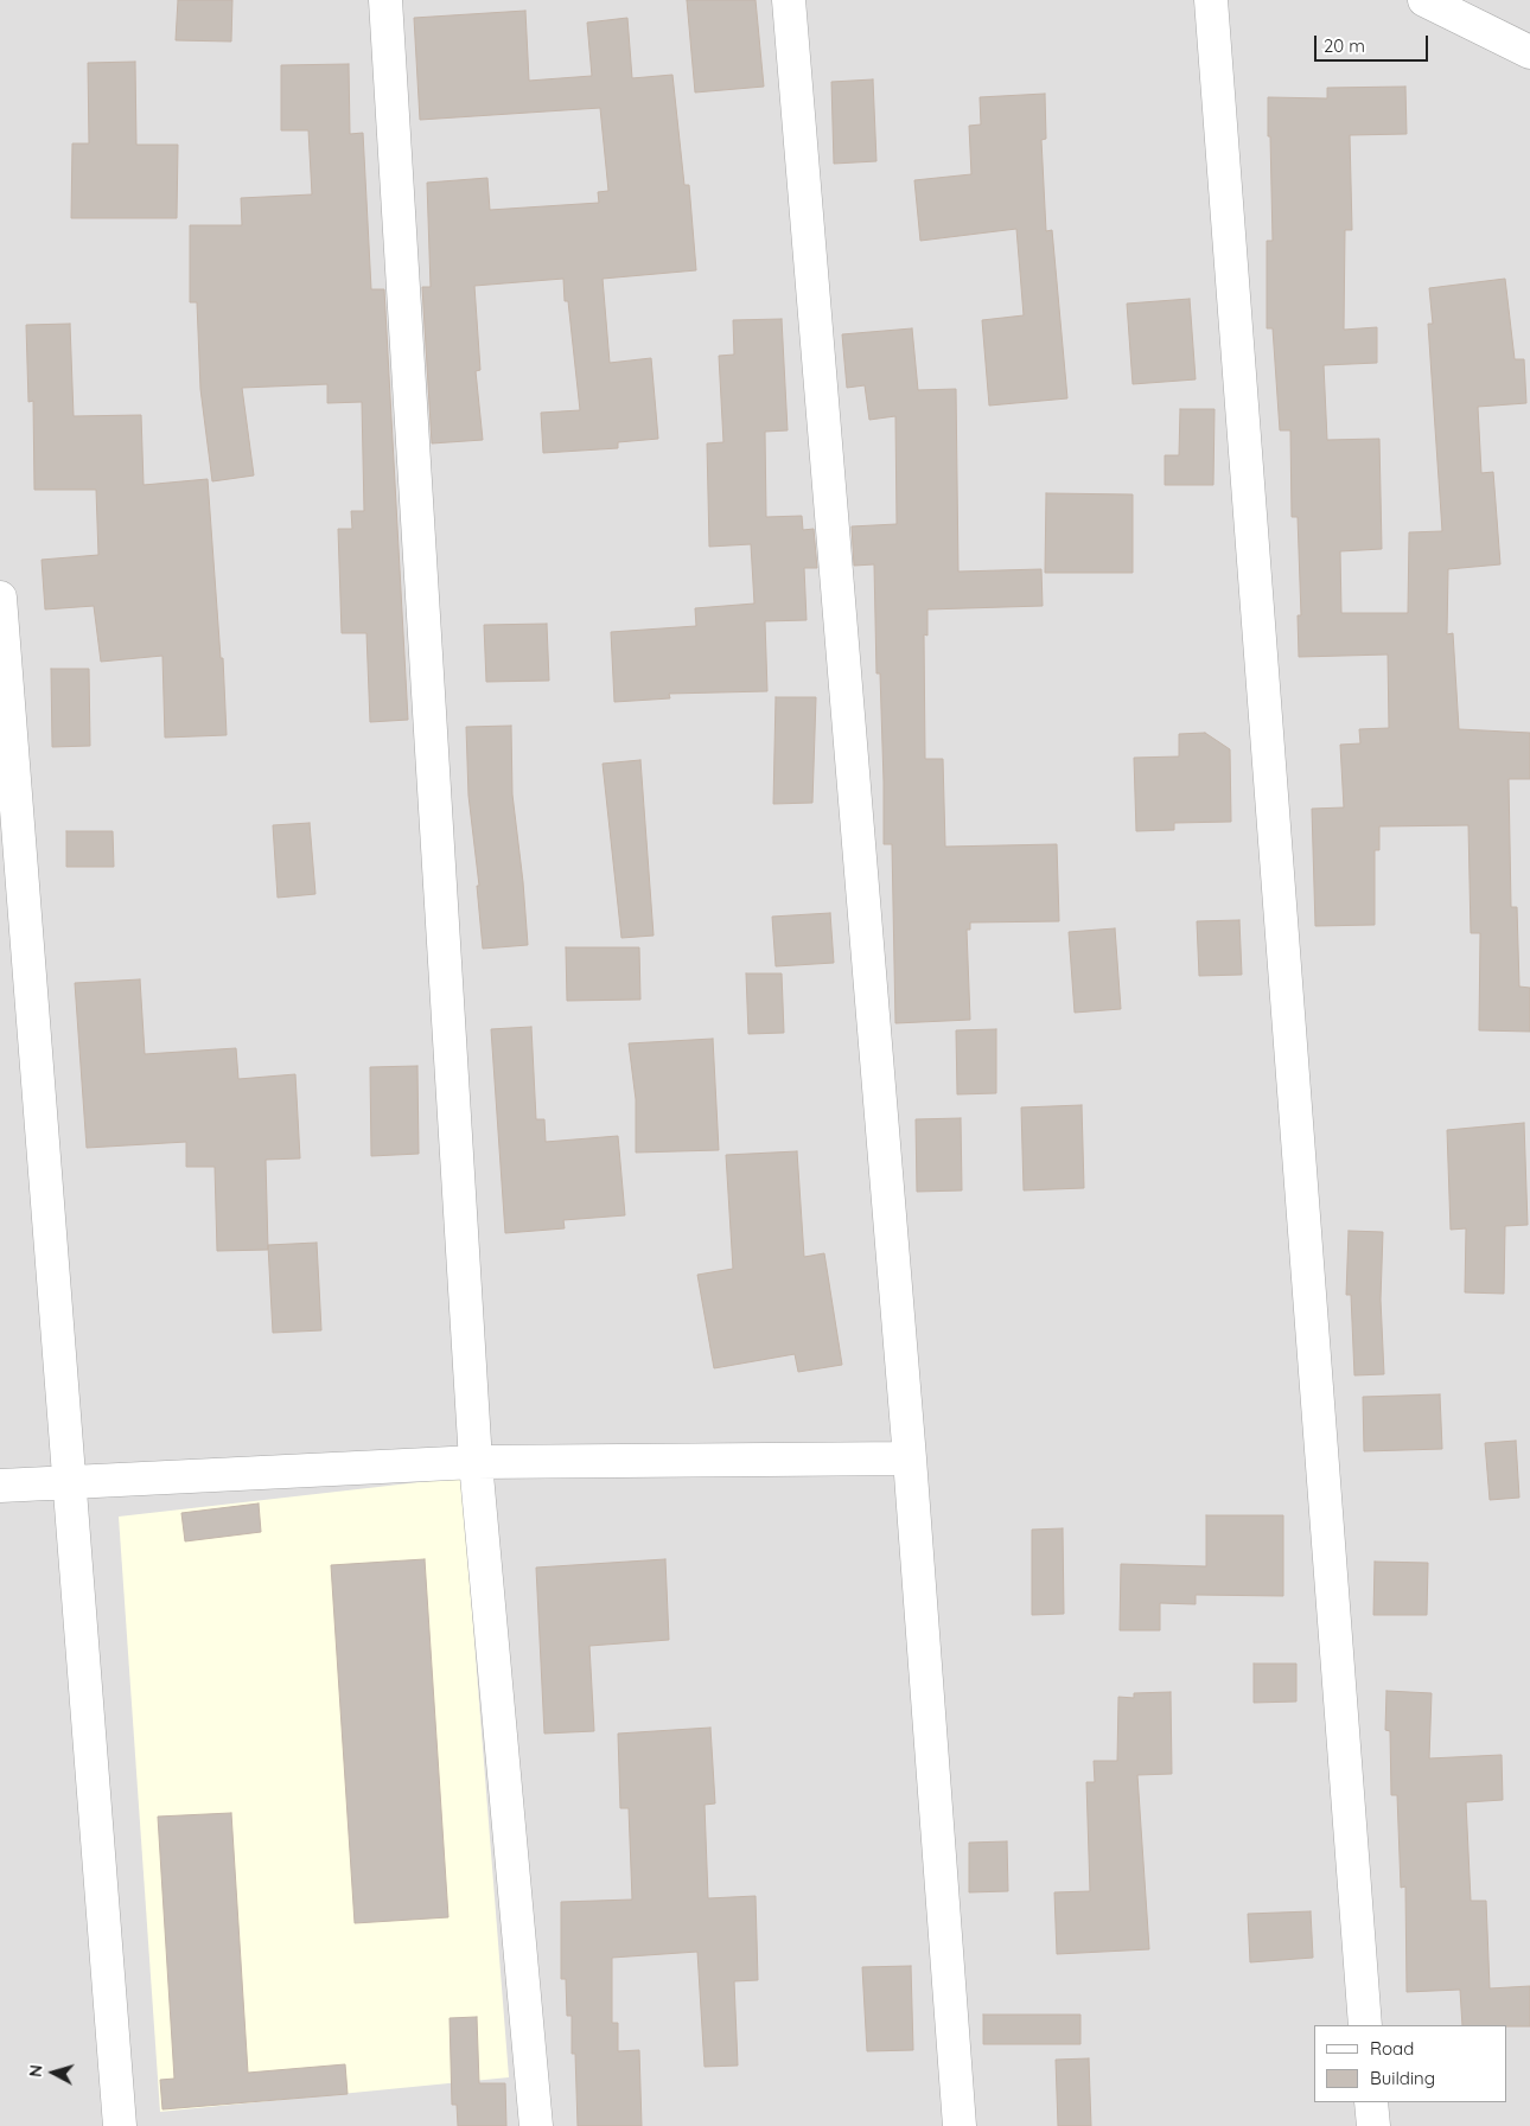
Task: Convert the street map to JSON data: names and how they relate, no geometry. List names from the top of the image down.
{
  "legend": ["Road", "Building"],
  "scale_bar": "20 m",
  "north": "left"
}
